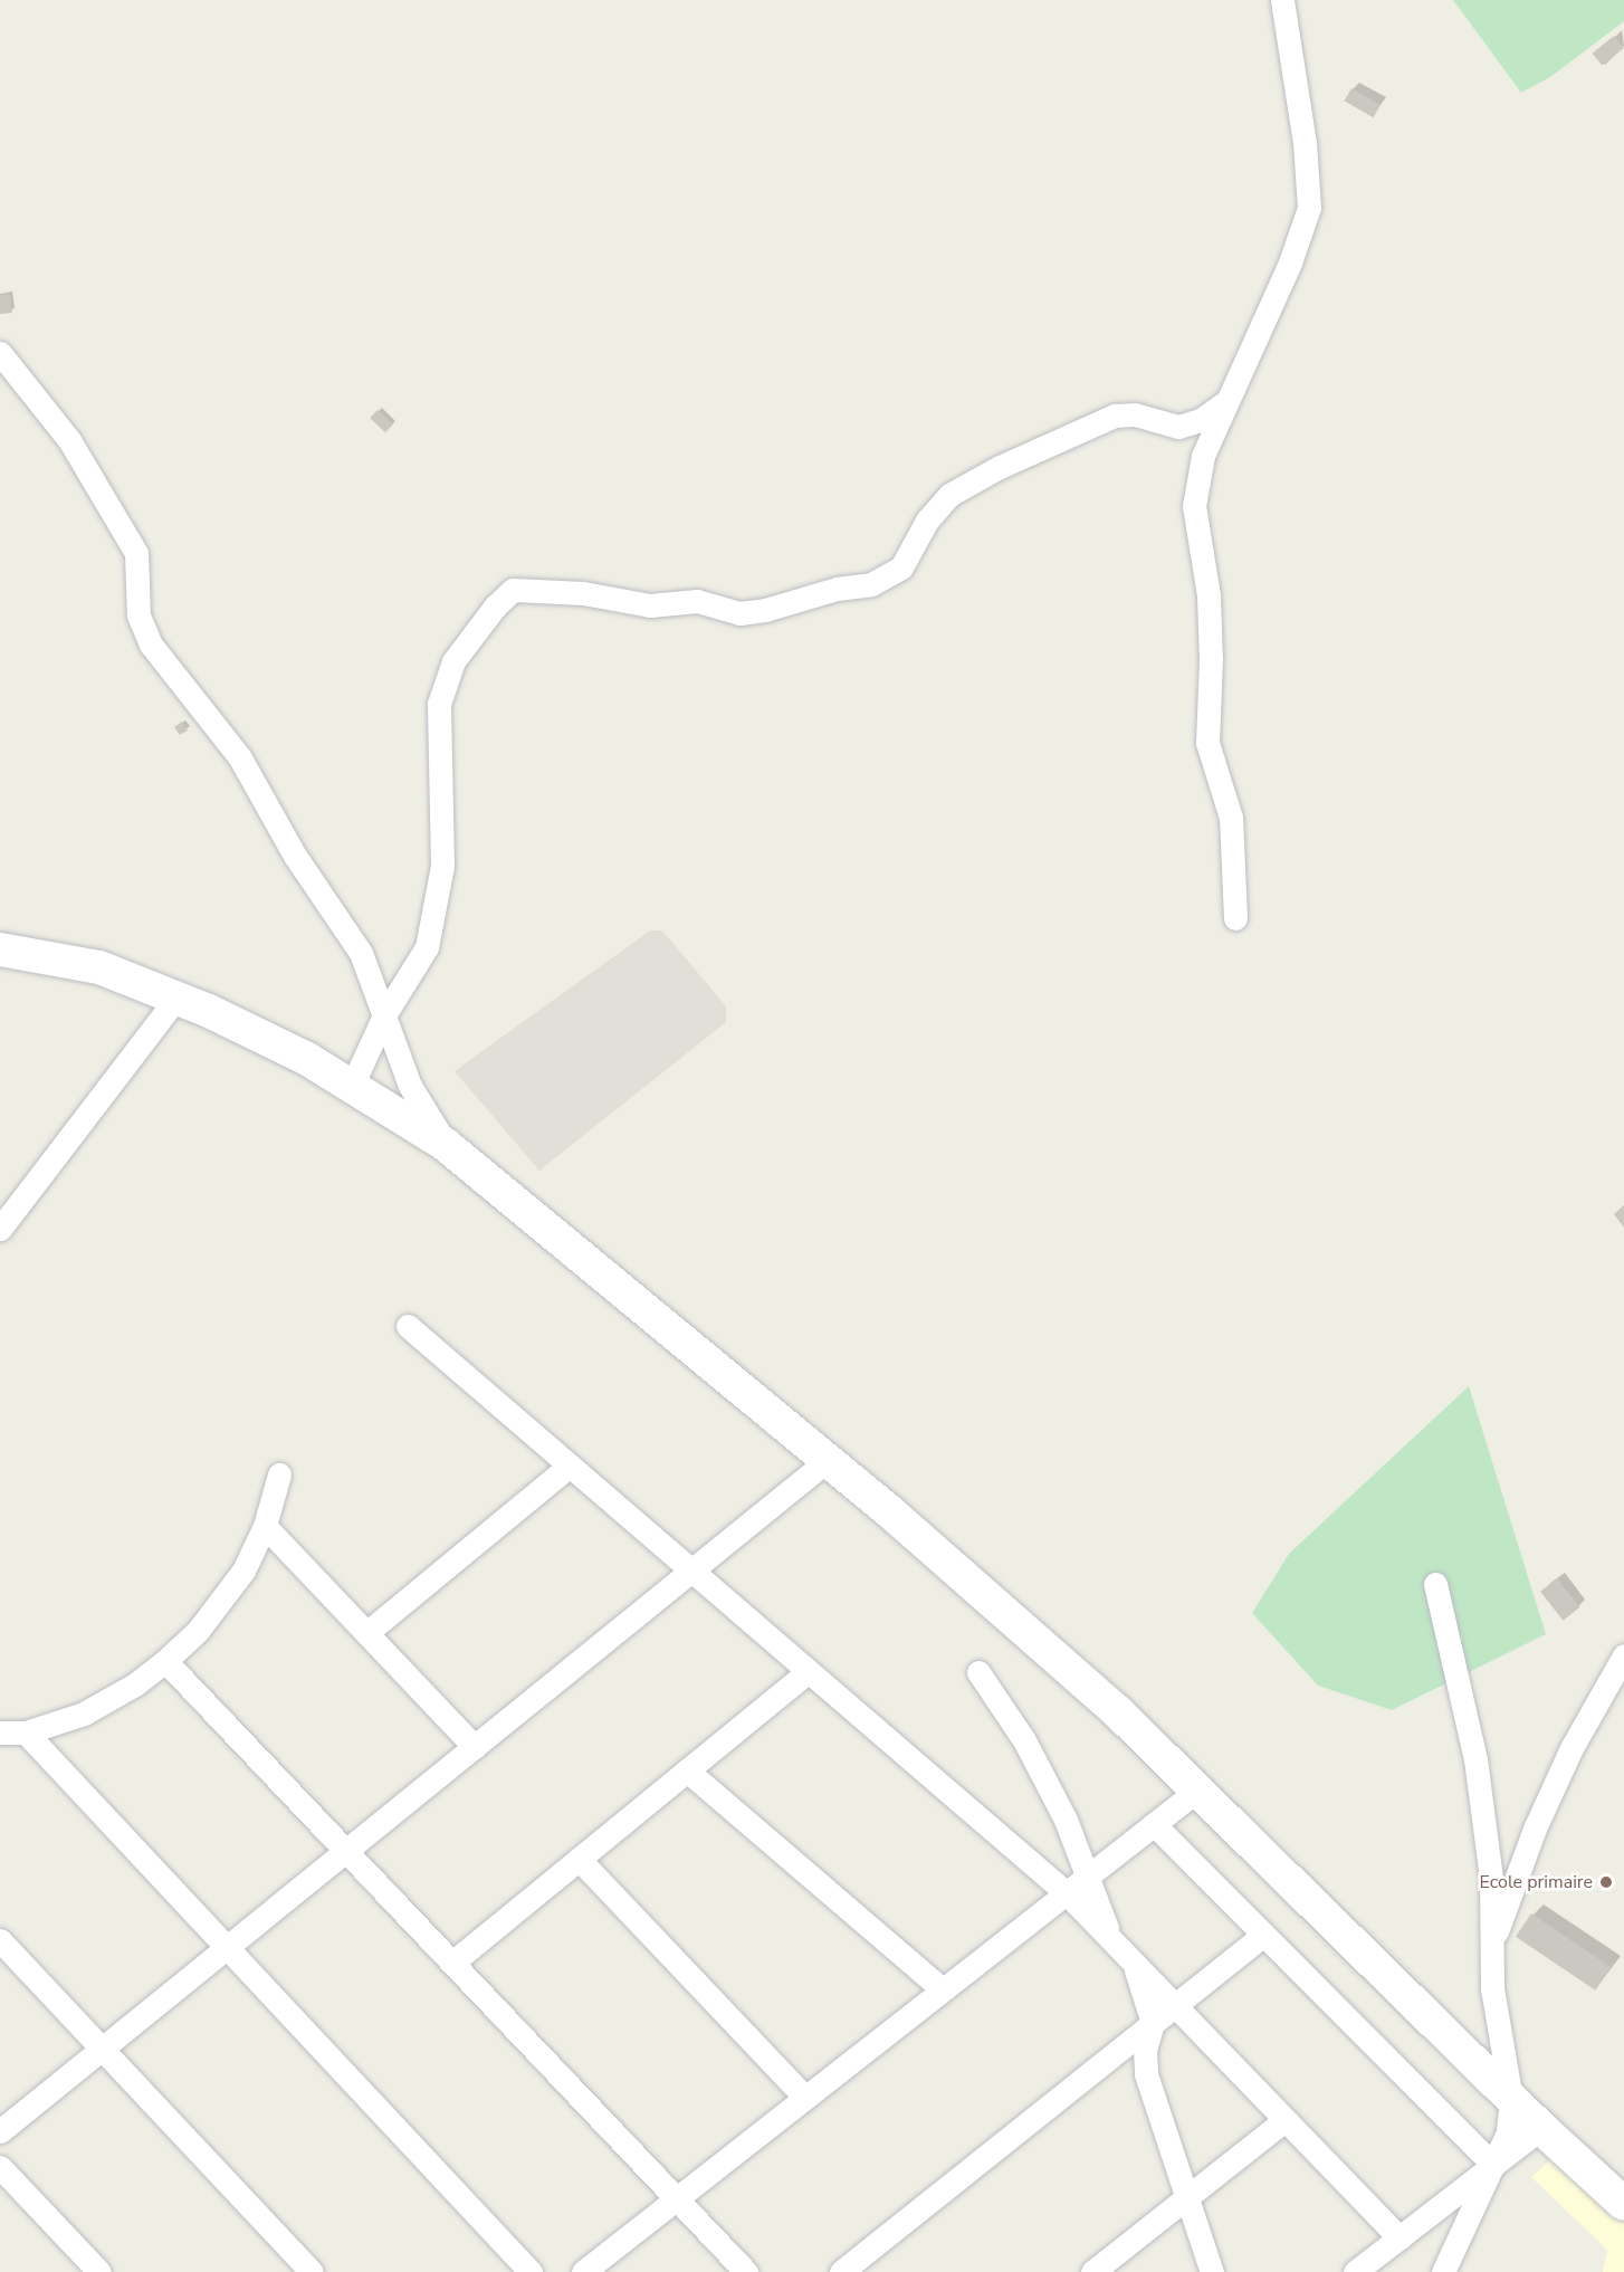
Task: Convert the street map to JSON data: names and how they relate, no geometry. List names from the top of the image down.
{
  "places": ["Ecole primaire"]
}
